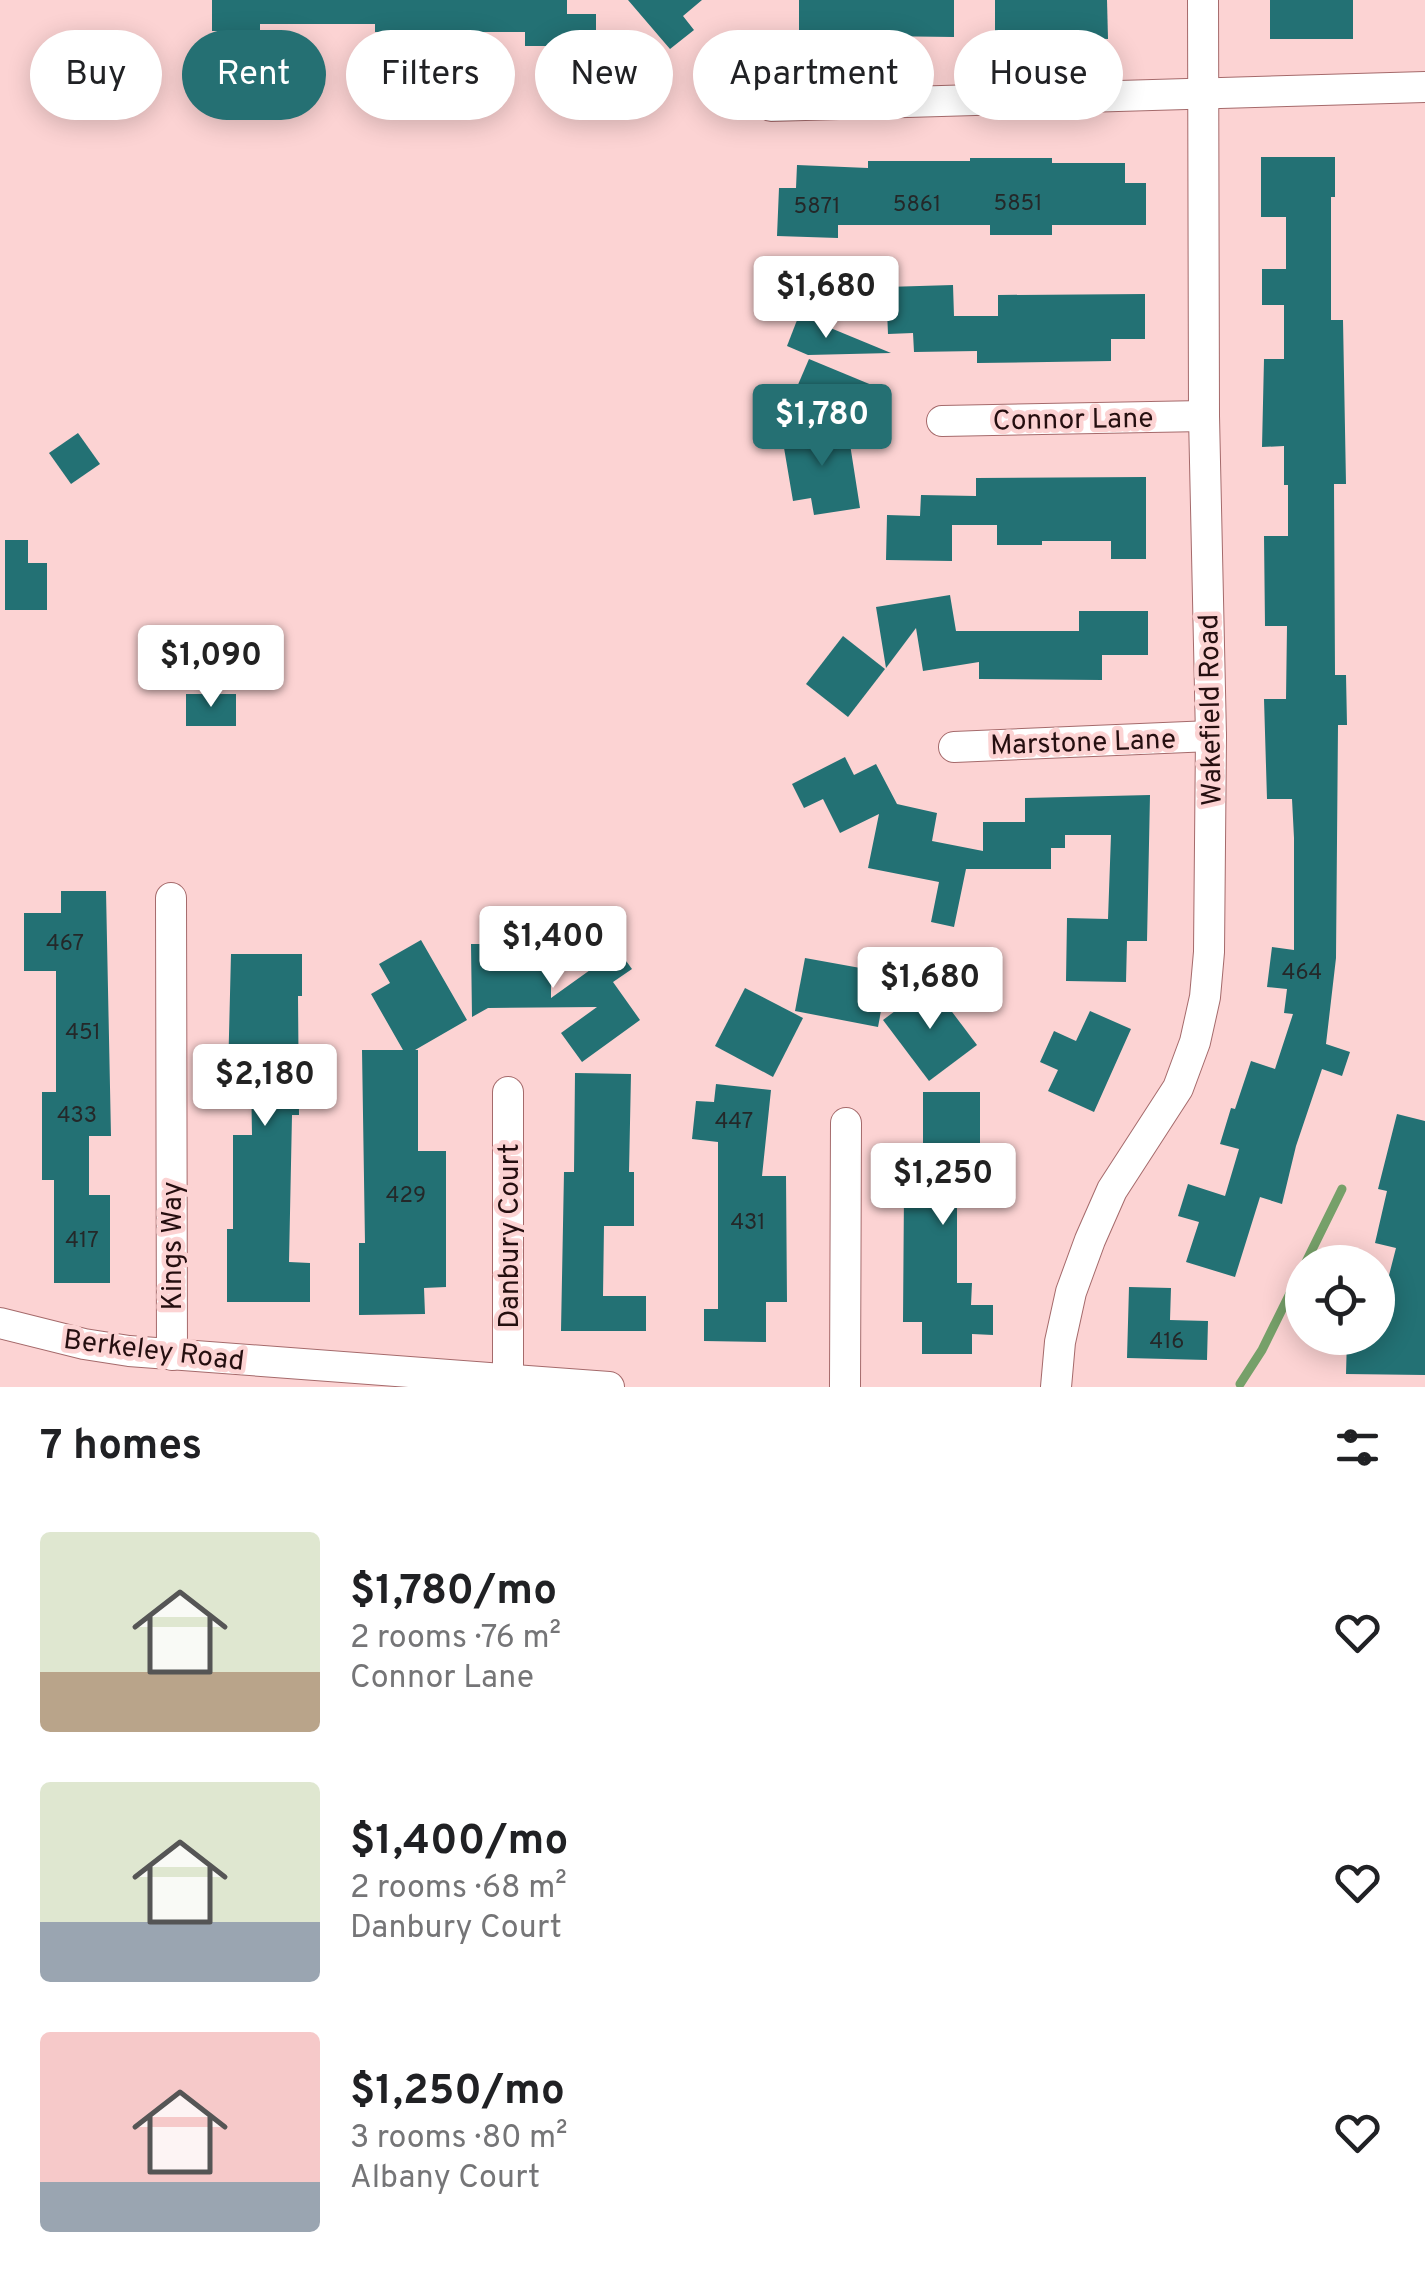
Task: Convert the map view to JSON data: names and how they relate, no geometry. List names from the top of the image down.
{
  "streets": {
    "street": [
      "Connor Lane",
      "Wakefield Road",
      "Marstone Lane",
      "Danbury Court",
      "Kings Way",
      "Berkeley Road"
    ]
  },
  "crossings": [
    ["Connor Lane", "Wakefield Road"],
    ["Wakefield Road", "Marstone Lane"],
    ["Danbury Court", "Berkeley Road"],
    ["Kings Way", "Berkeley Road"]
  ],
  "house_numbers": [
    "5851",
    "5861",
    "5871",
    "467",
    "464",
    "451",
    "433",
    "447",
    "429",
    "431",
    "417",
    "416"
  ],
  "page": {
    "chip": [
      "Buy",
      "Rent",
      "Filters",
      "New",
      "Apartment",
      "House"
    ],
    "price": [
      "$1,680",
      "$1,780",
      "$1,090",
      "$1,400",
      "$1,680",
      "$2,180",
      "$1,250"
    ],
    "heading": "7 homes",
    "list": [
      {
        "name": "$1,780/mo",
        "note": "2 rooms · 76 m² · Connor Lane"
      },
      {
        "name": "$1,400/mo",
        "note": "2 rooms · 68 m² · Danbury Court"
      },
      {
        "name": "$1,250/mo",
        "note": "3 rooms · 80 m² · Albany Court"
      }
    ]
  }
}
